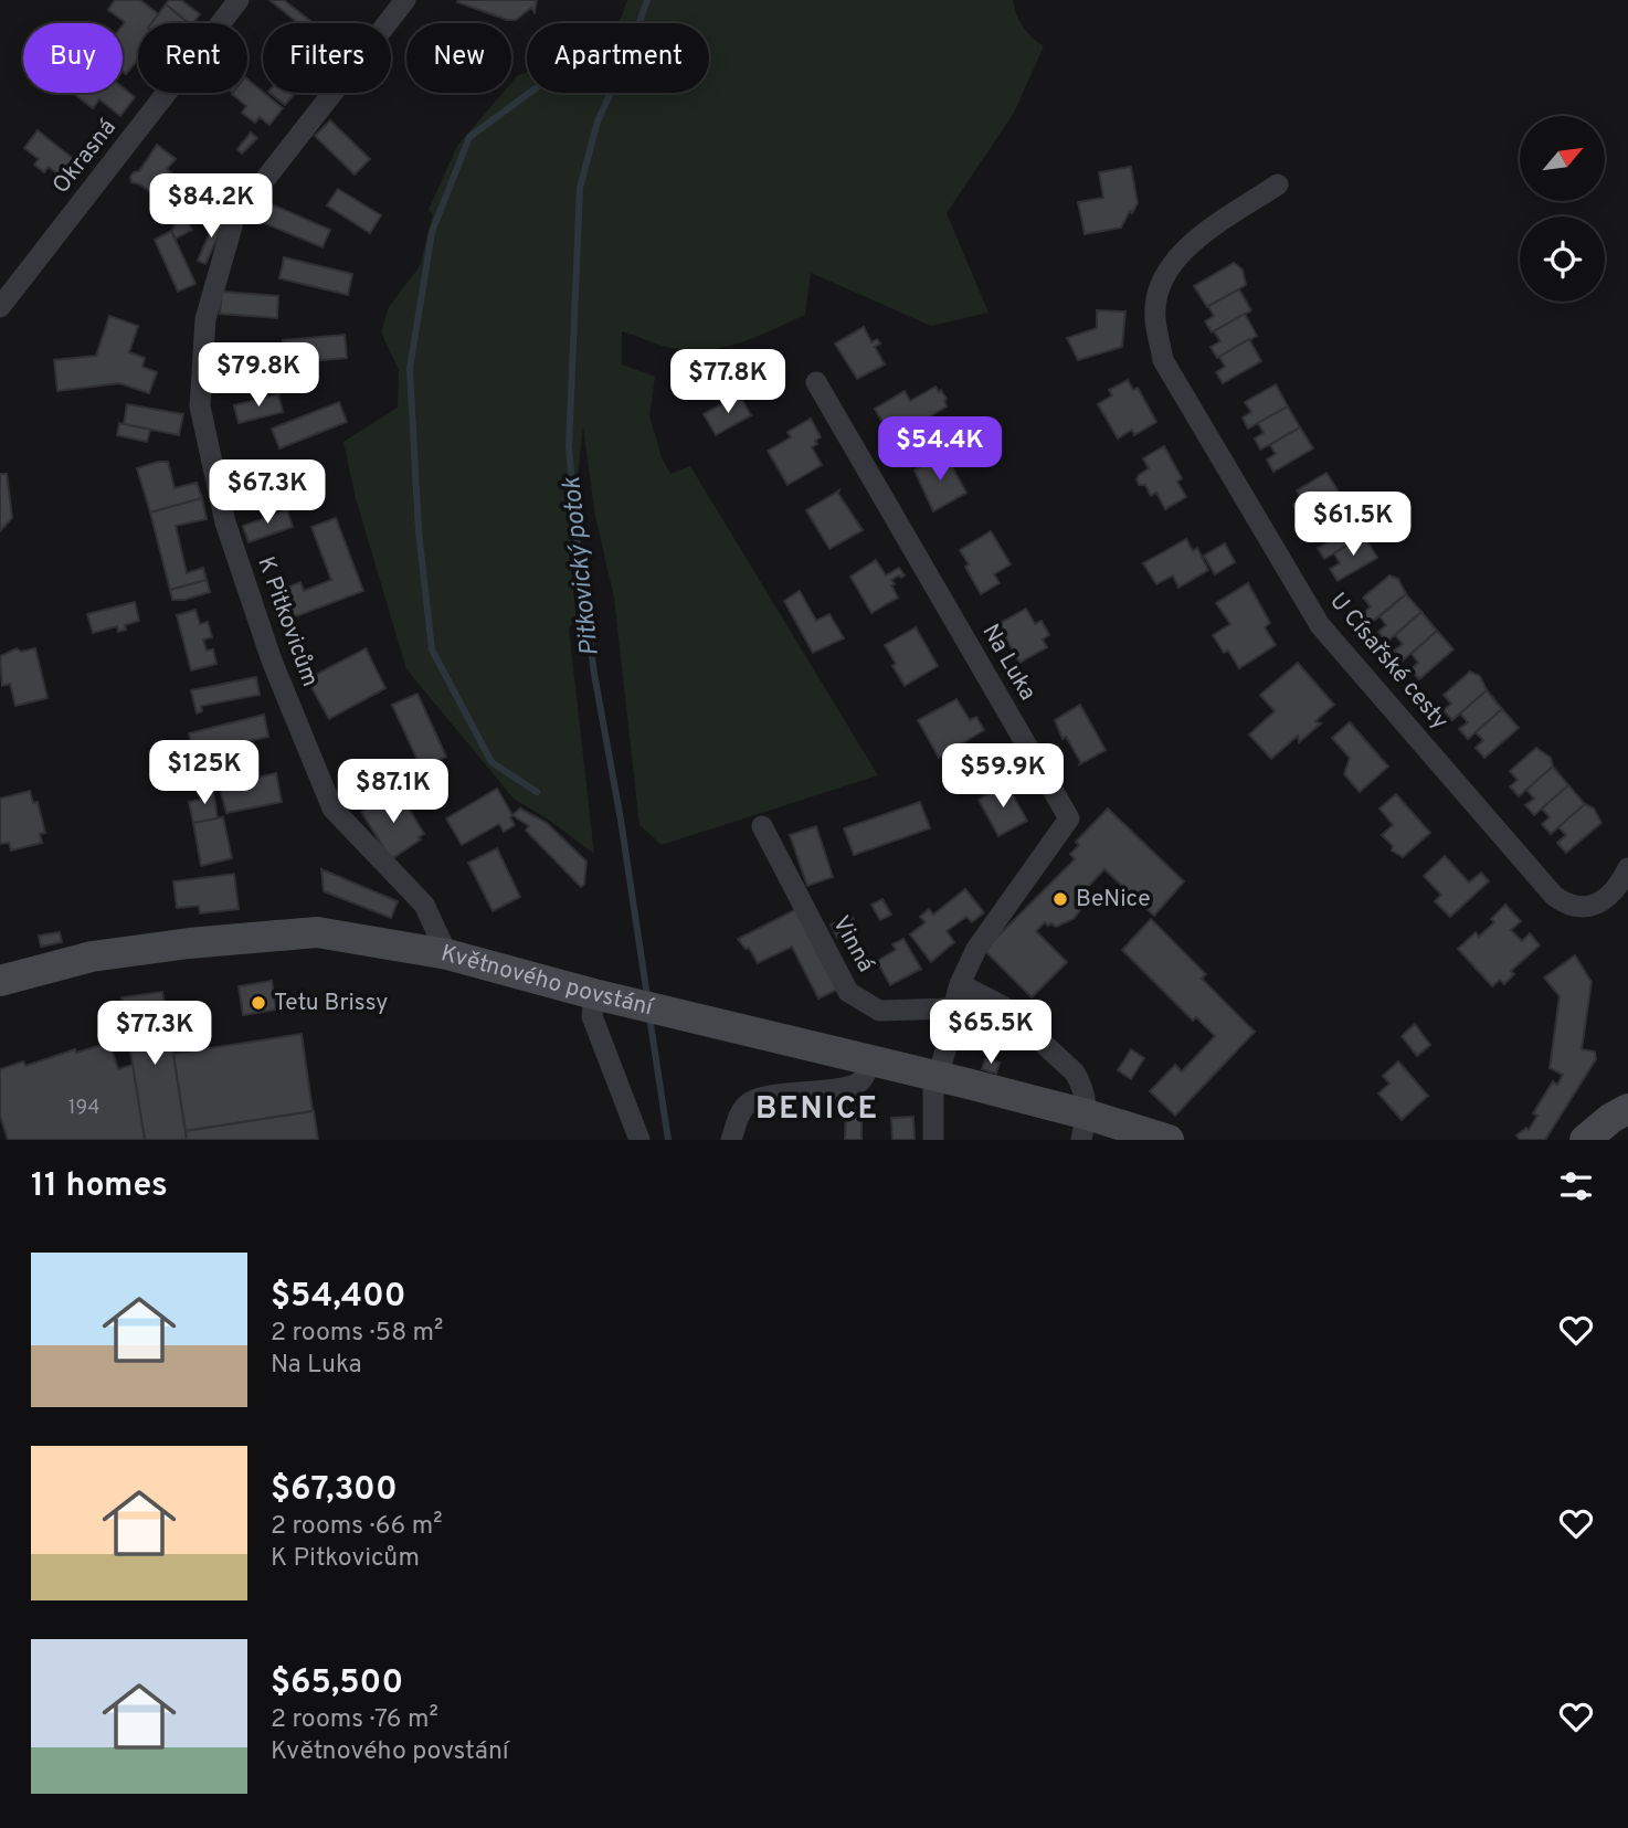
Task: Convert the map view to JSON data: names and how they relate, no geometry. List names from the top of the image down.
{
  "streets": {
    "street": [
      "Okrasná",
      "K Pitkovicům",
      "U Císařské cesty",
      "Na Luka",
      "Vinná",
      "Květnového povstání"
    ]
  },
  "crossings": [
    ["K Pitkovicům", "Květnového povstání"],
    ["Na Luka", "Vinná"],
    ["Na Luka", "Květnového povstání"]
  ],
  "districts": ["BENICE"],
  "water": ["Pitkovický potok"],
  "places": ["BeNice", "Tetu Brissy"],
  "house_numbers": ["194"],
  "north": "top right",
  "page": {
    "chip": [
      "Buy",
      "Rent",
      "Filters",
      "New",
      "Apartment"
    ],
    "price": [
      "$84.2K",
      "$79.8K",
      "$77.8K",
      "$54.4K",
      "$67.3K",
      "$61.5K",
      "$125K",
      "$59.9K",
      "$87.1K",
      "$65.5K",
      "$77.3K"
    ],
    "heading": "11 homes",
    "list": [
      {
        "name": "$54,400",
        "note": "2 rooms · 58 m² · Na Luka"
      },
      {
        "name": "$67,300",
        "note": "2 rooms · 66 m² · K Pitkovicům"
      },
      {
        "name": "$65,500",
        "note": "2 rooms · 76 m² · Květnového povstání"
      }
    ]
  }
}
